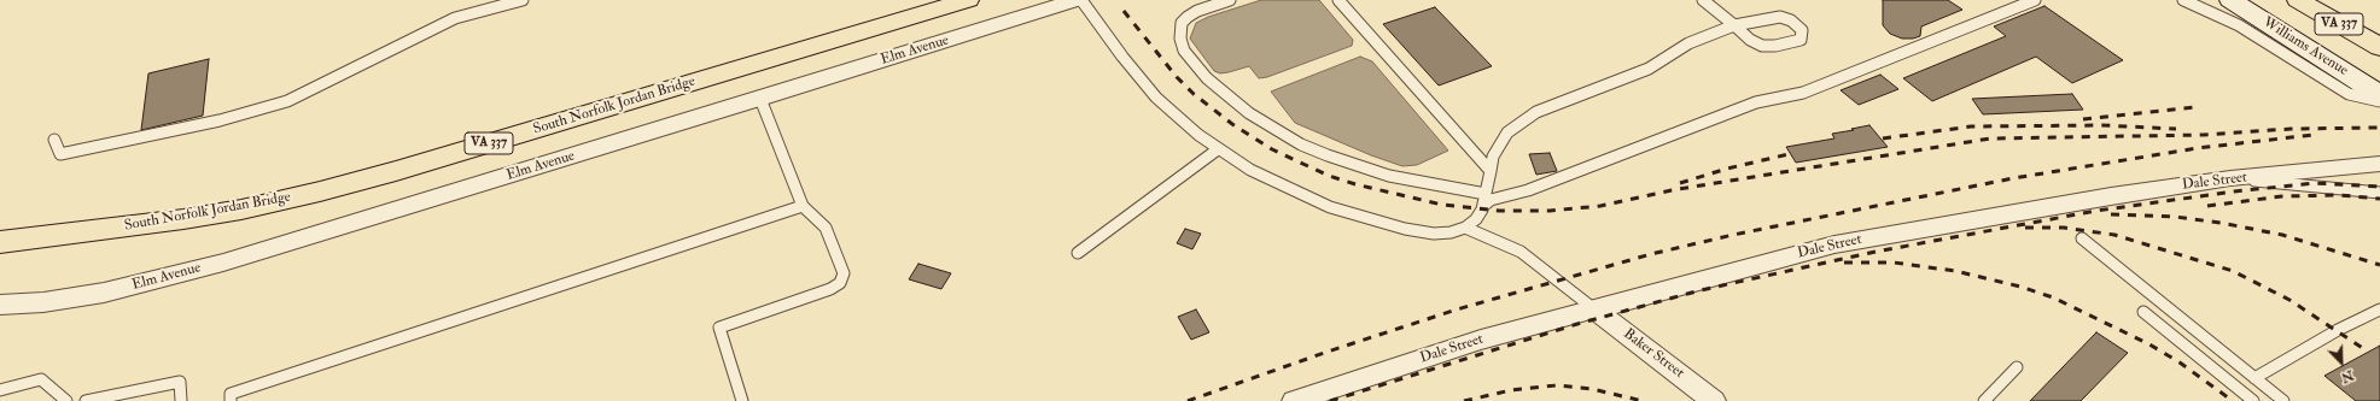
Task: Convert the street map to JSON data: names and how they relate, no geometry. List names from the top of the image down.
{
  "streets": {
    "main road": ["VA 337", "South Norfolk Jordan Bridge"],
    "street": [
      "Williams Avenue",
      "Elm Avenue",
      "Dale Street",
      "Baker Street"
    ]
  },
  "crossings": [
    ["Dale Street", "Baker Street"]
  ],
  "north": "bottom right"
}
